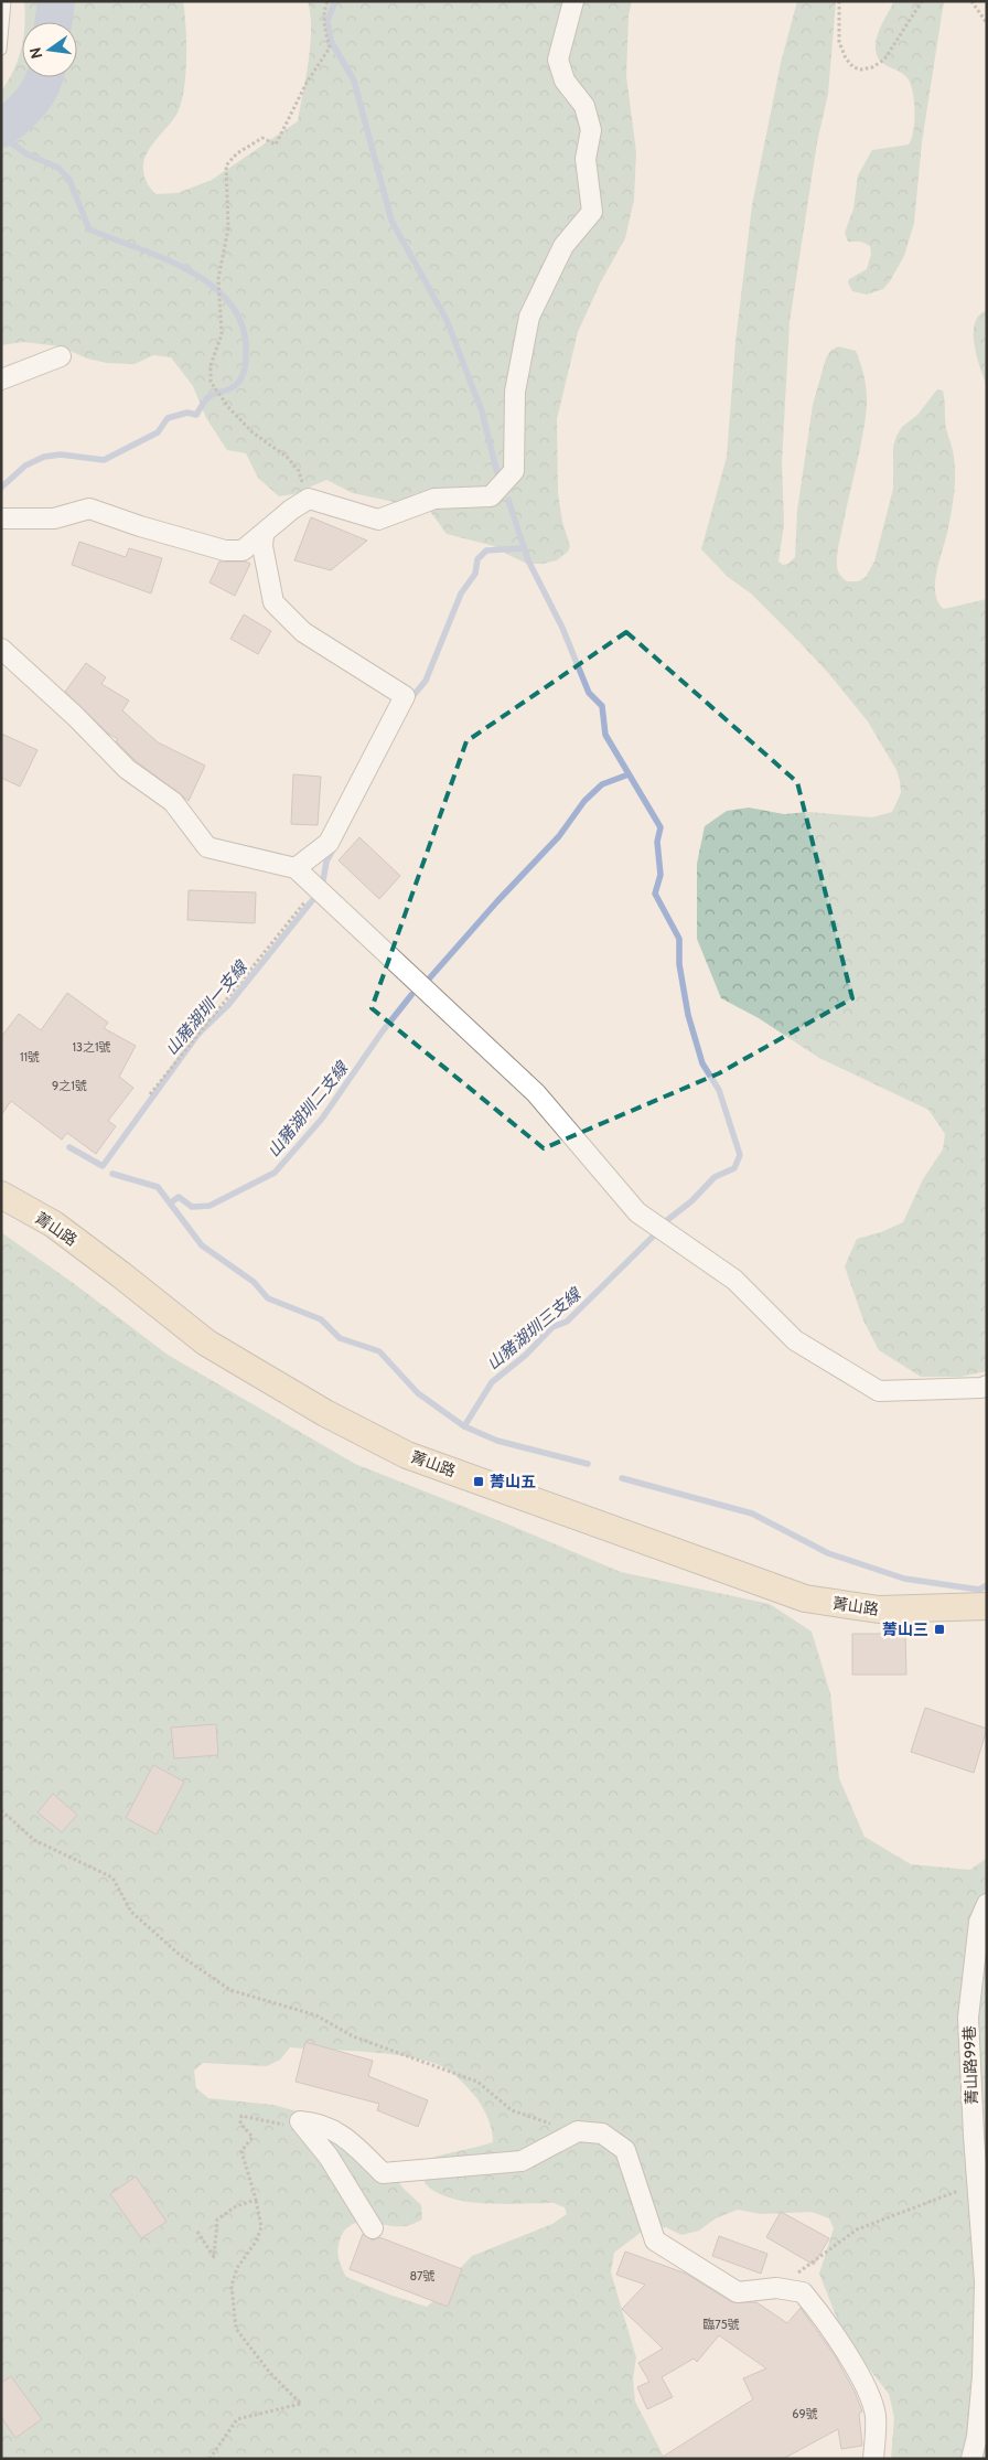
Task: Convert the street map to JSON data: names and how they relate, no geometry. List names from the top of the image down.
{
  "streets": {
    "street": ["菁山路", "菁山路99巷"]
  },
  "water": ["山豬湖圳一支線", "山豬湖圳二支線", "山豬湖圳三支線"],
  "places": {
    "transit": ["菁山五", "菁山三"]
  },
  "house_numbers": [
    "13之1號",
    "11號",
    "9之1號",
    "87號",
    "臨75號",
    "69號"
  ],
  "north": "left"
}
